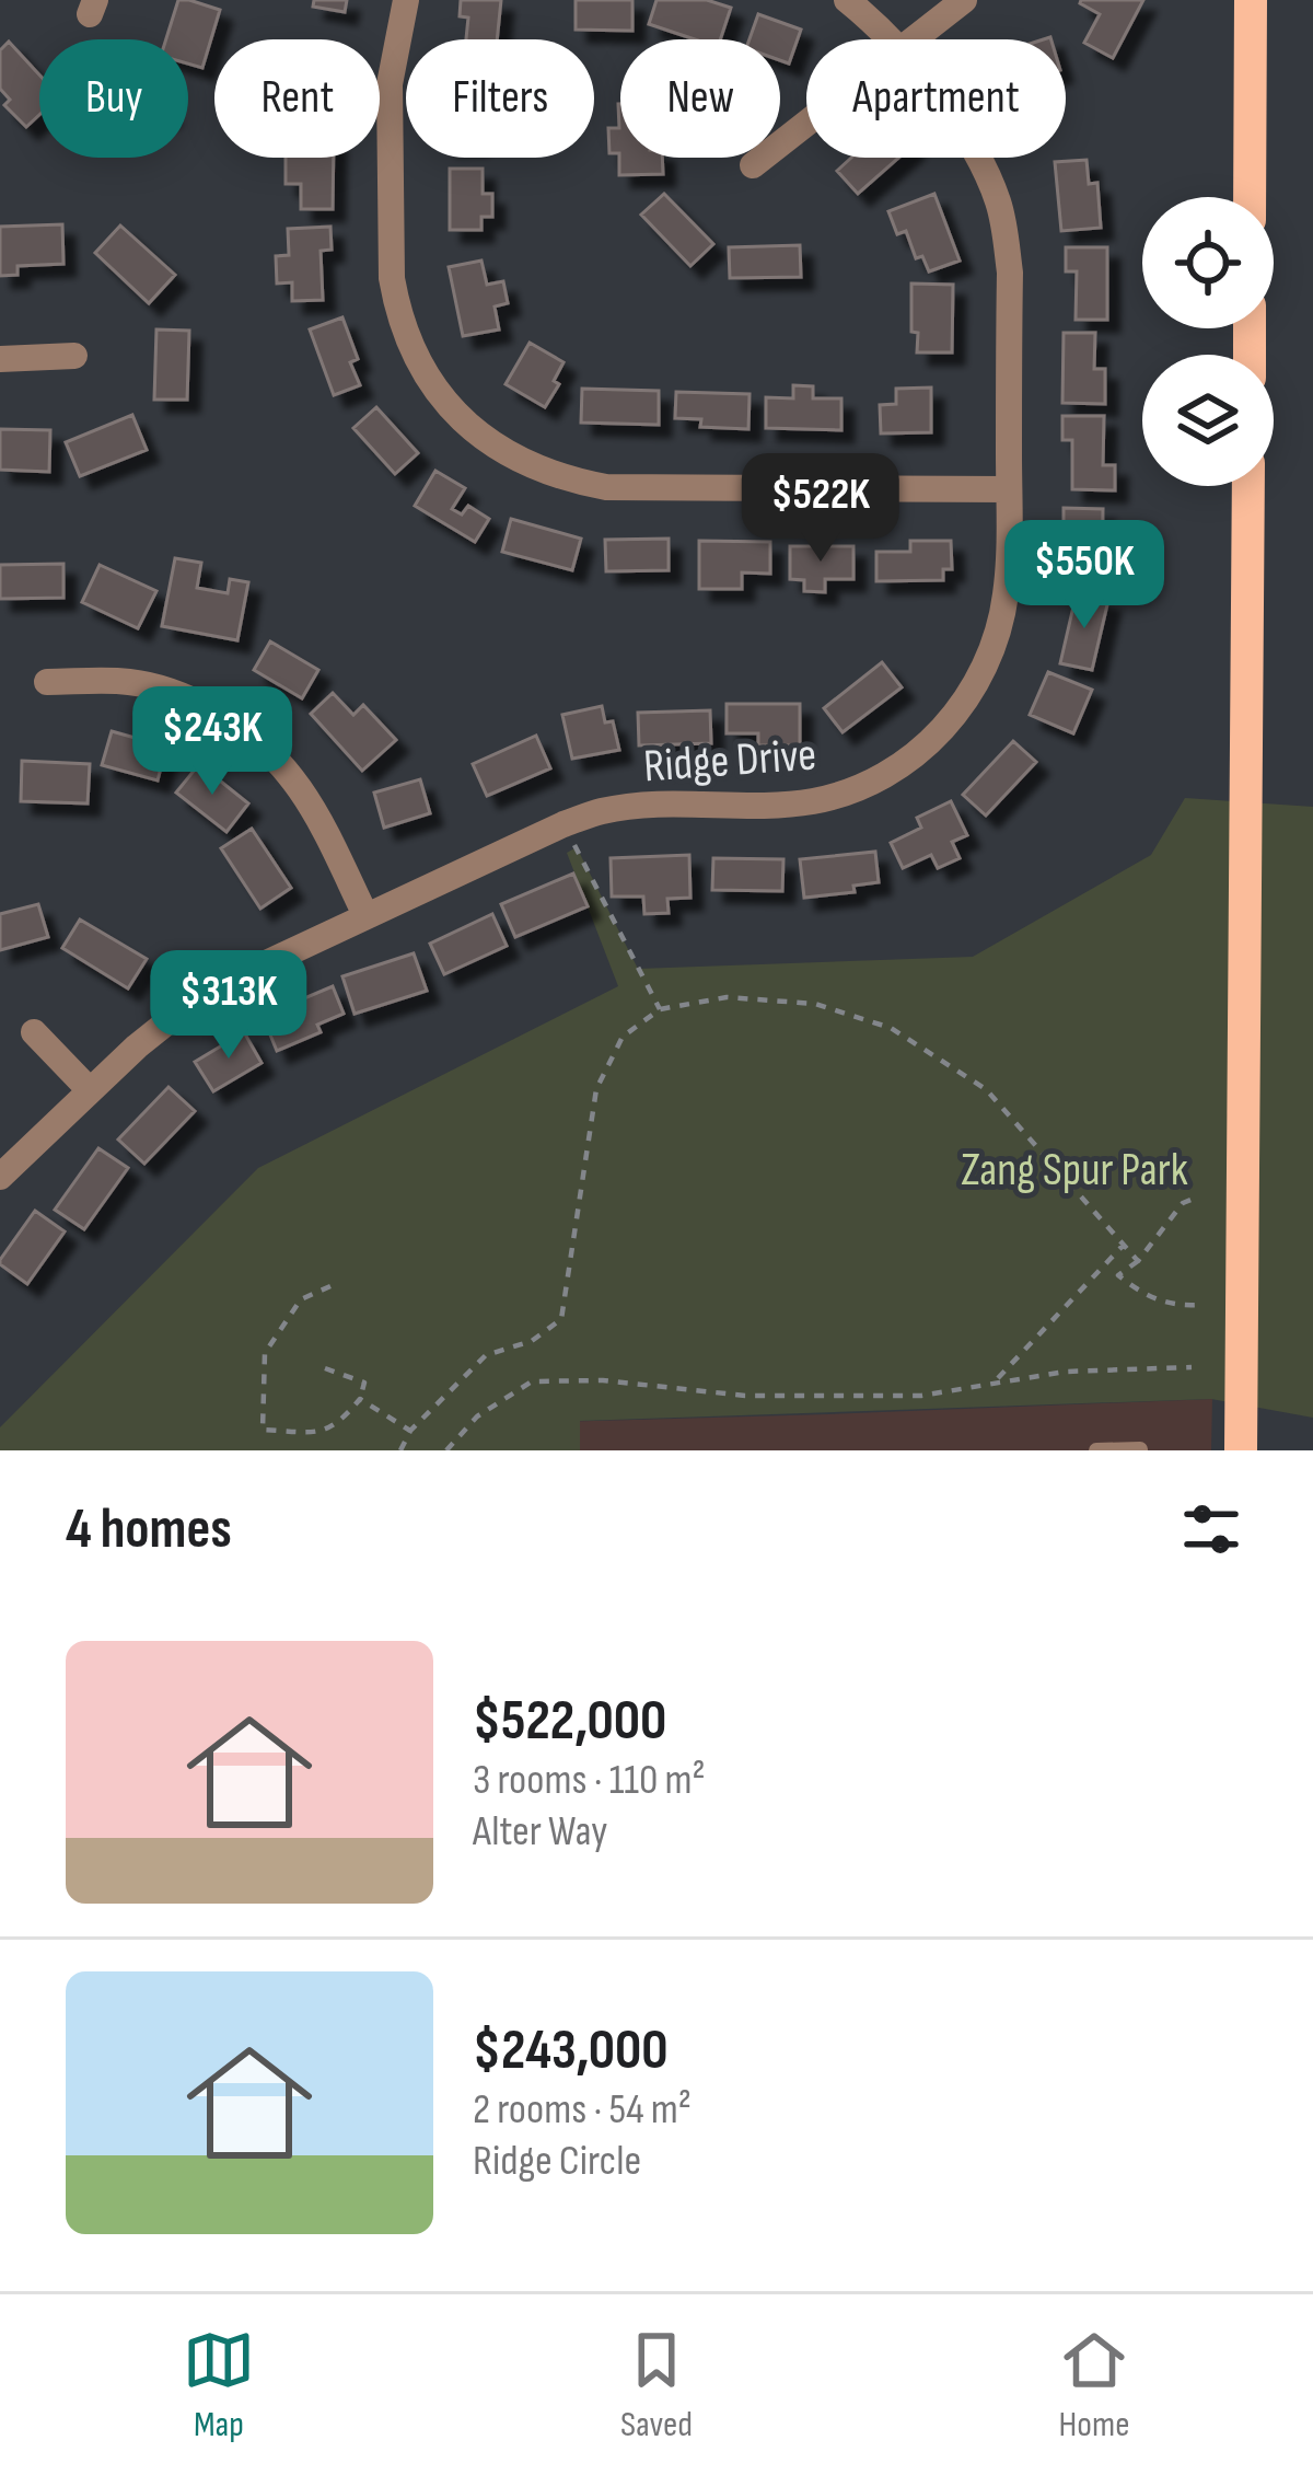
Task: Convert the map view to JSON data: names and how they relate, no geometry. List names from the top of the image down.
{
  "streets": {
    "street": ["Ridge Drive"]
  },
  "parks": ["Zang Spur Park"],
  "page": {
    "chip": [
      "Buy",
      "Rent",
      "Filters",
      "New",
      "Apartment"
    ],
    "price": [
      "$522K",
      "$550K",
      "$243K",
      "$313K"
    ],
    "heading": "4 homes",
    "list": [
      {
        "name": "$522,000",
        "note": "3 rooms · 110 m² · Alter Way"
      },
      {
        "name": "$243,000",
        "note": "2 rooms · 54 m² · Ridge Circle"
      }
    ],
    "tabs": ["Map", "Saved", "Home"]
  }
}
